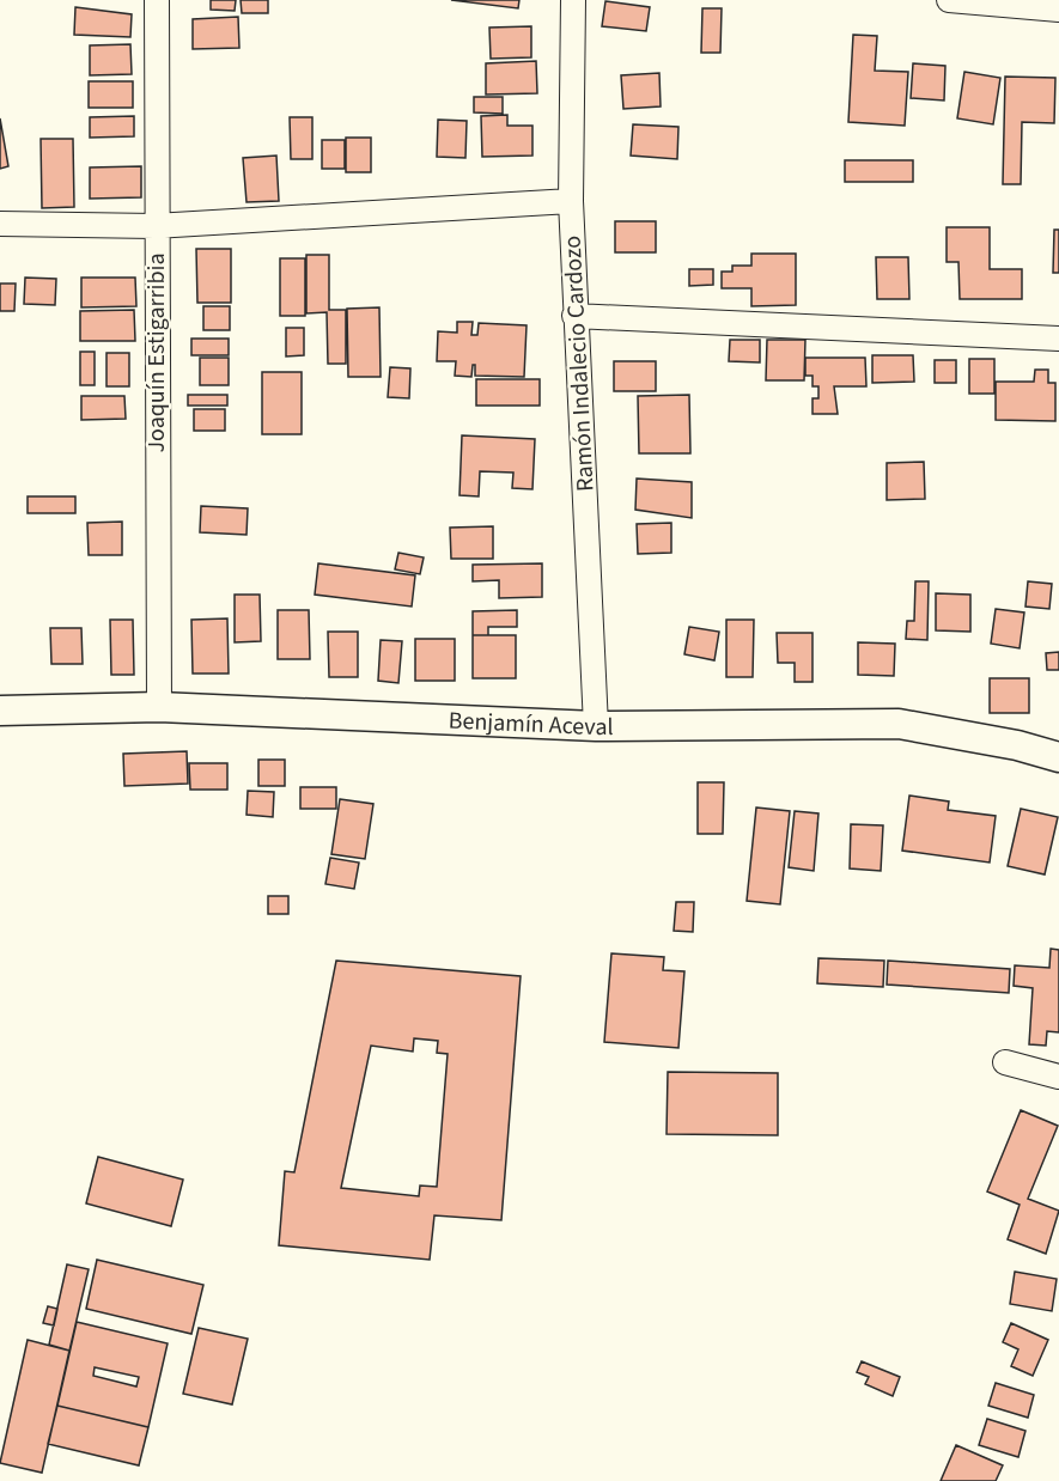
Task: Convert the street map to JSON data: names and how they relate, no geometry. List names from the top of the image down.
{
  "streets": {
    "street": ["Joaquín Estigarribia", "Ramón Indalecio Cardozo", "Benjamín Aceval"]
  },
  "crossings": [
    ["Joaquín Estigarribia", "Benjamín Aceval"],
    ["Ramón Indalecio Cardozo", "Benjamín Aceval"]
  ]
}
